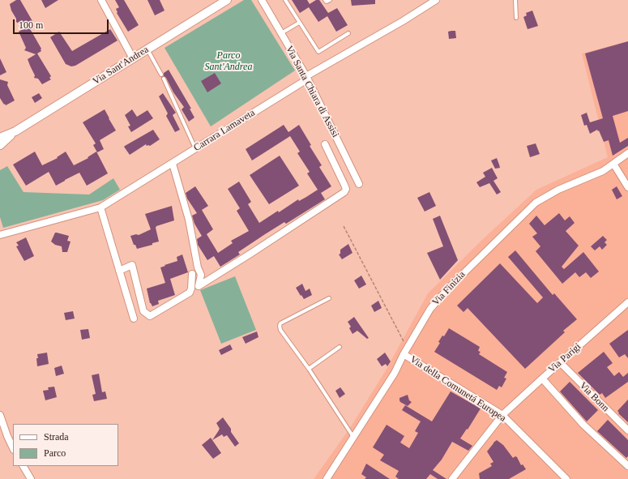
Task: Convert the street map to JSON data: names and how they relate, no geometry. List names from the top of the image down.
{
  "streets": {
    "street": [
      "Via Sant'Andrea",
      "Via Santa Chiara di Assisi",
      "Carrara Lamaveta",
      "Via Finizia",
      "Via Parigi",
      "Via della Comunetá Europea",
      "Via Bonn"
    ]
  },
  "crossings": [
    ["Via Santa Chiara di Assisi", "Carrara Lamaveta"],
    ["Via Finizia", "Via della Comunetá Europea"],
    ["Via Parigi", "Via della Comunetá Europea"],
    ["Via Parigi", "Via Bonn"]
  ],
  "parks": ["Parco Sant'Andrea"],
  "legend": ["Strada", "Parco"],
  "scale_bar": "100 m"
}
